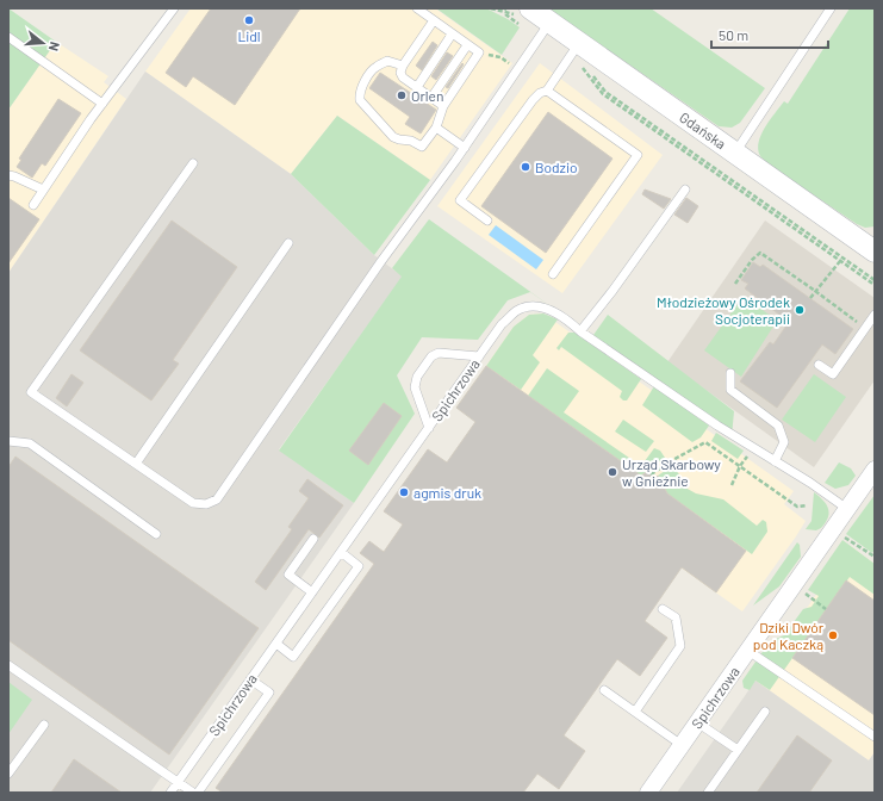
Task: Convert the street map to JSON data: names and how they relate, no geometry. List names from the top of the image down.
{
  "streets": {
    "street": ["Gdańska", "Spichrzowa"]
  },
  "places": [
    "Lidl",
    "Orlen",
    "Bodzio",
    "Młodzieżowy Ośrodek Socjoterapii",
    "Urząd Skarbowy w Gnieźnie",
    "agmis druk",
    "Dziki Dwór pod Kaczką"
  ],
  "scale_bar": "50 m",
  "north": "right"
}
